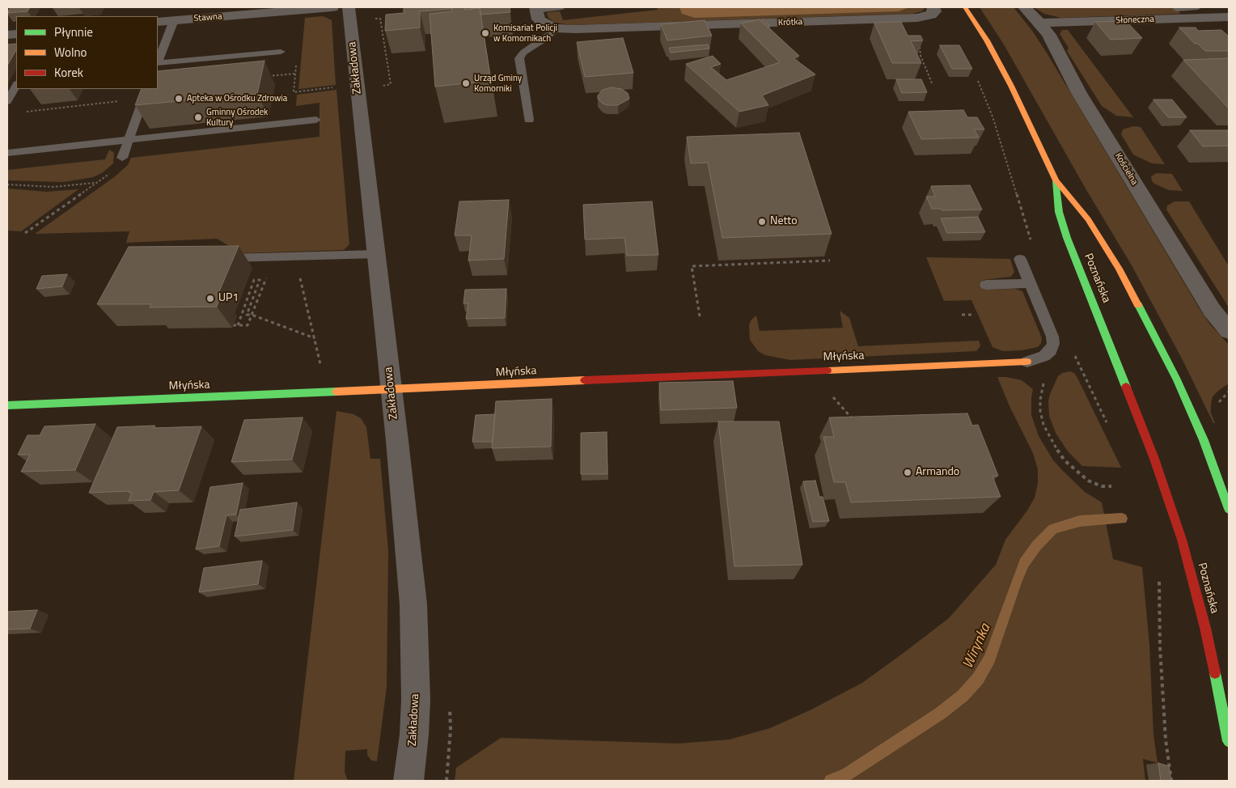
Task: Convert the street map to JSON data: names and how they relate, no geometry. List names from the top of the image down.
{
  "streets": {
    "main road": ["Poznańska", "Młyńska"],
    "street": [
      "Stawna",
      "Słoneczna",
      "Krótka",
      "Zakładowa",
      "Kościelna"
    ]
  },
  "crossings": [
    ["Słoneczna", "Kościelna"],
    ["Zakładowa", "Młyńska"]
  ],
  "water": ["Wirynka"],
  "places": [
    "Komisariat Policji w Komornikach",
    "Urząd Gminy Komorniki",
    "Apteka w Ośrodku Zdrowia",
    "Gminny Ośrodek Kultury",
    "Netto",
    "UP1",
    "Armando"
  ],
  "legend": ["Płynnie", "Wolno", "Korek"]
}
